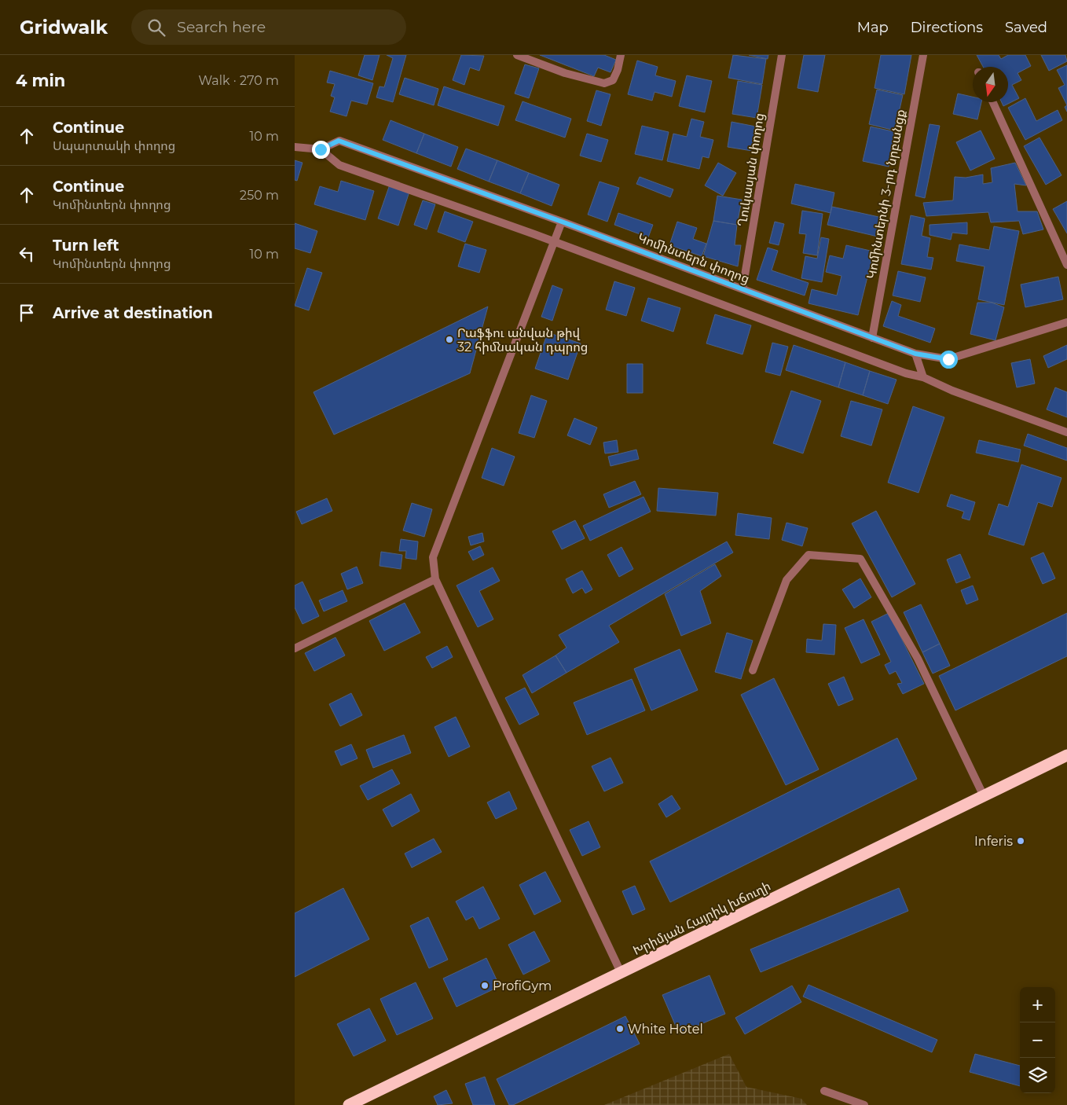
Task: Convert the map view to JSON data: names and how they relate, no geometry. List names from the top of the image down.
{
  "streets": {
    "highway": ["Խրիմյան Հայրիկ խճուղի"],
    "street": ["Ղուկասյան փողոց", "Կոմինտերնի 3-րդ նրբանցք", "Կոմինտերն փողոց"]
  },
  "crossings": [
    ["Ղուկասյան փողոց", "Կոմինտերն փողոց"],
    ["Կոմինտերնի 3-րդ նրբանցք", "Կոմինտերն փողոց"]
  ],
  "places": [
    "Րաֆֆու անվան թիվ 32 հիմնական դպրոց",
    "Inferis",
    "ProfiGym",
    "White Hotel"
  ],
  "north": "bottom",
  "page": {
    "header": "Gridwalk",
    "search": "Search here",
    "nav": ["Map", "Directions", "Saved"],
    "heading": ["4 min", "Walk · 270 m"],
    "list": [
      ["Continue", "Սպարտակի փողոց", "10 m"],
      ["Continue", "Կոմինտերն փողոց", "250 m"],
      ["Turn left", "Կոմինտերն փողոց", "10 m"],
      "Arrive at destination"
    ],
    "map_buttons": ["+", "−"]
  }
}
